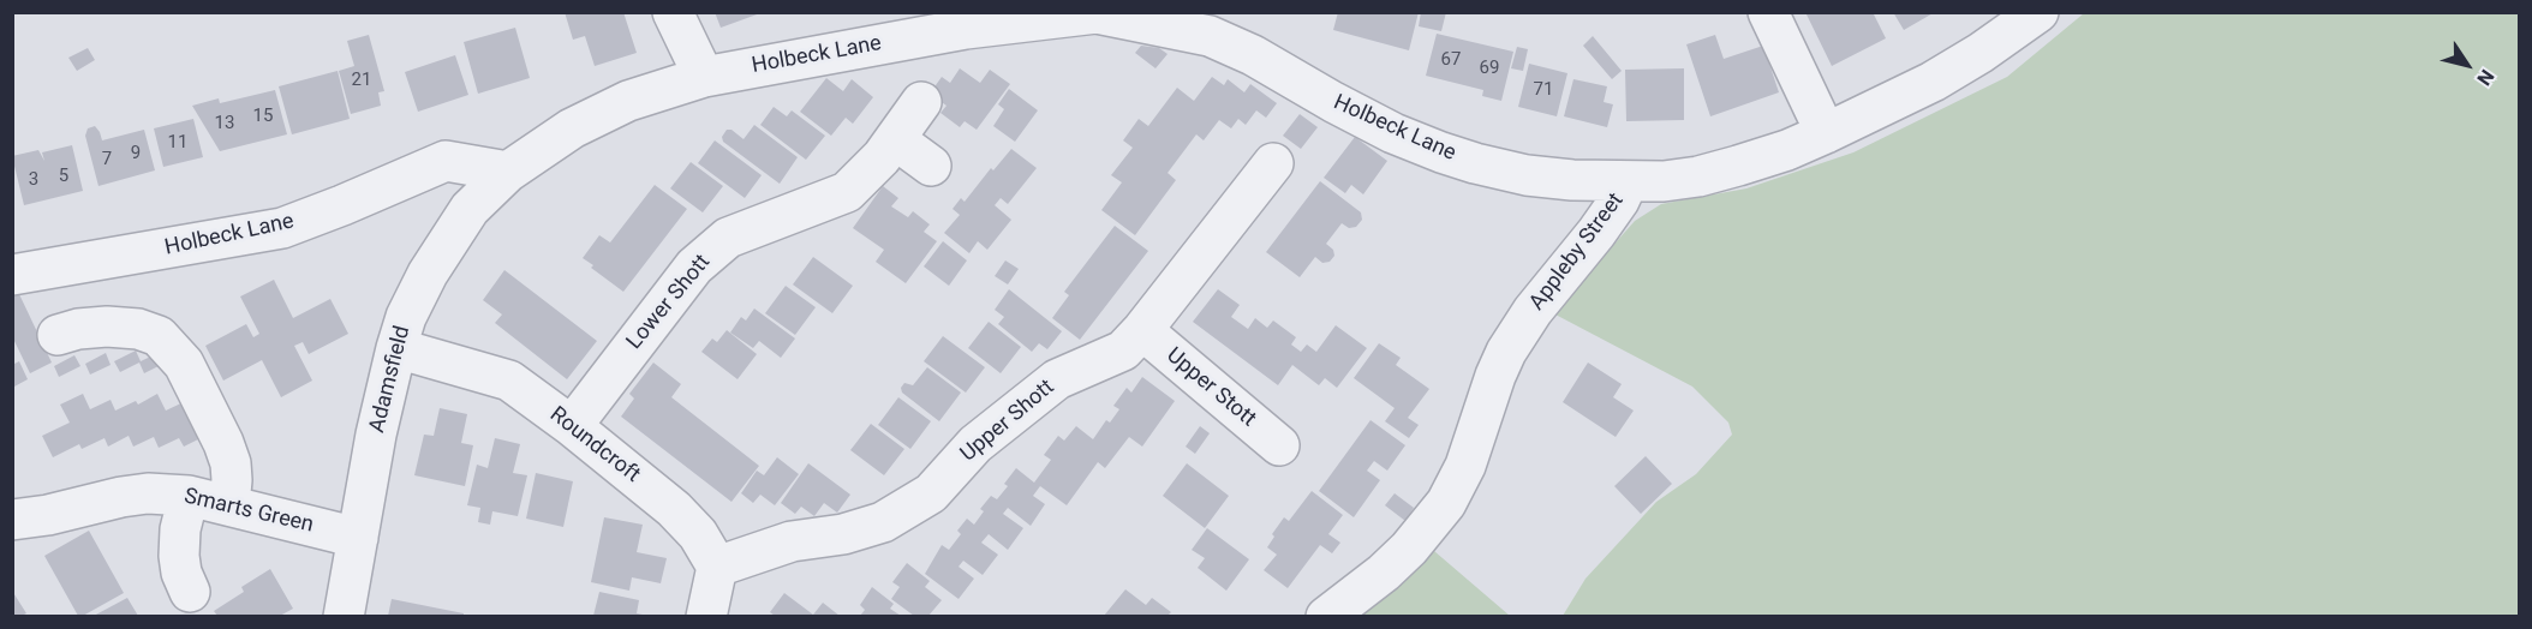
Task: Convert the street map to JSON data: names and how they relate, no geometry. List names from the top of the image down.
{
  "streets": {
    "street": [
      "Holbeck Lane",
      "Appleby Street",
      "Lower Shott",
      "Adamsfield",
      "Upper Stott",
      "Upper Shott",
      "Roundcroft",
      "Smarts Green"
    ]
  },
  "crossings": [
    ["Holbeck Lane", "Appleby Street"],
    ["Holbeck Lane", "Adamsfield"],
    ["Lower Shott", "Roundcroft"],
    ["Adamsfield", "Roundcroft"],
    ["Adamsfield", "Smarts Green"],
    ["Upper Stott", "Upper Shott"],
    ["Upper Shott", "Roundcroft"]
  ],
  "house_numbers": [
    "67",
    "69",
    "21",
    "71",
    "15",
    "13",
    "11",
    "9",
    "7",
    "5",
    "3"
  ],
  "north": "bottom right"
}
